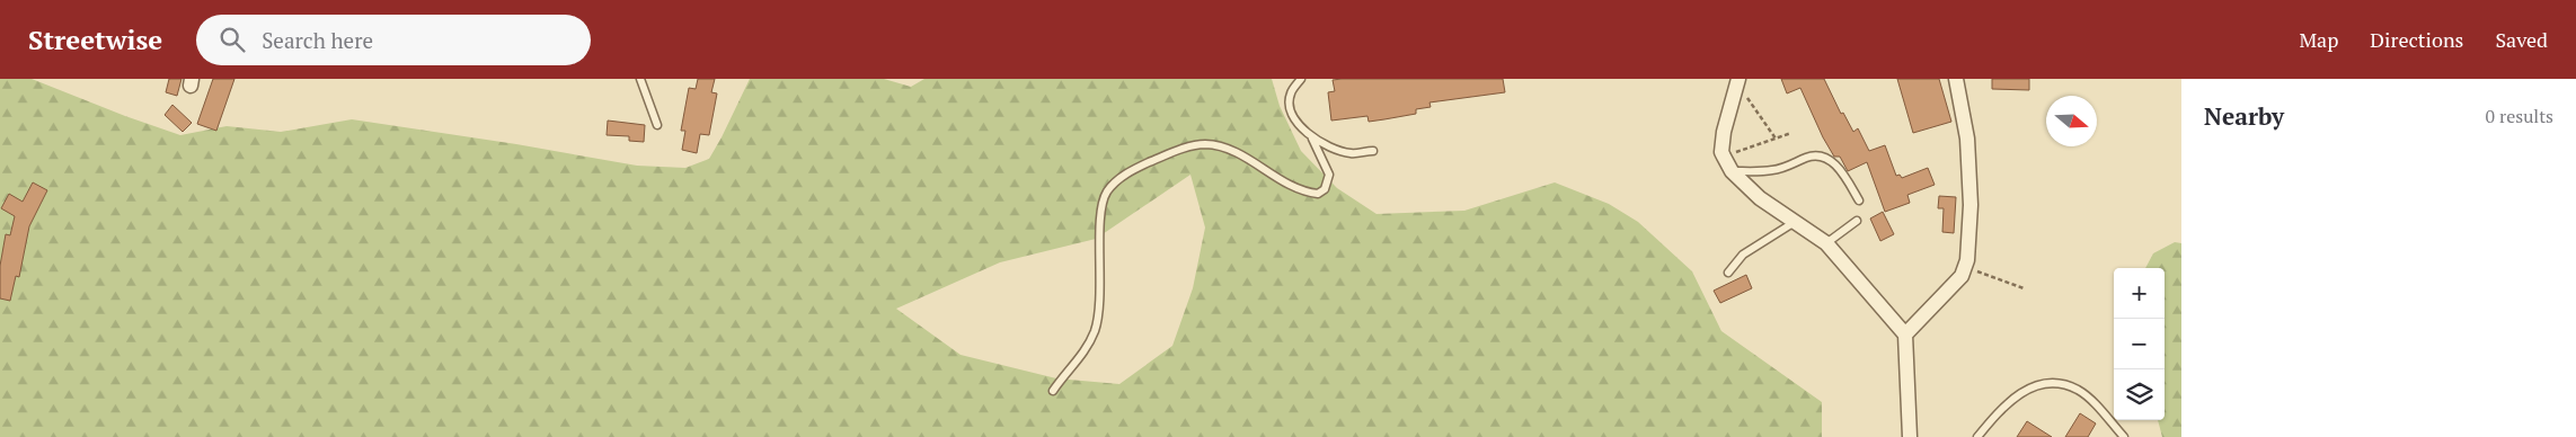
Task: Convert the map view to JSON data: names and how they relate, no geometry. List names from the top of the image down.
{
  "north": "right",
  "page": {
    "header": "Streetwise",
    "search": "Search here",
    "nav": ["Map", "Directions", "Saved"],
    "heading": ["Nearby", "0 results"],
    "map_buttons": ["+", "−"]
  }
}
